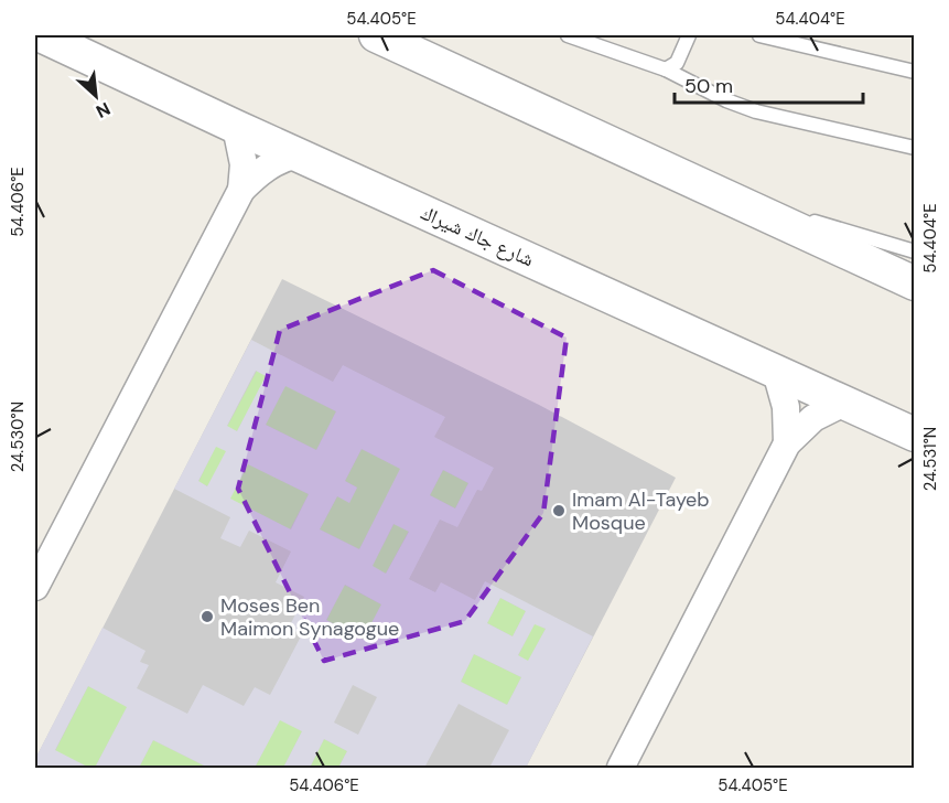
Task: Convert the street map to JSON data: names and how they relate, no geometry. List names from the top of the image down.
{
  "streets": {
    "street": ["شارع جاك شيراك"]
  },
  "places": ["Imam Al-Tayeb Mosque", "Moses Ben Maimon Synagogue"],
  "scale_bar": "50 m",
  "north": "bottom right",
  "coordinates": [
    "54.405°E",
    "54.404°E",
    "54.406°E",
    "24.530°N",
    "24.531°N"
  ]
}
